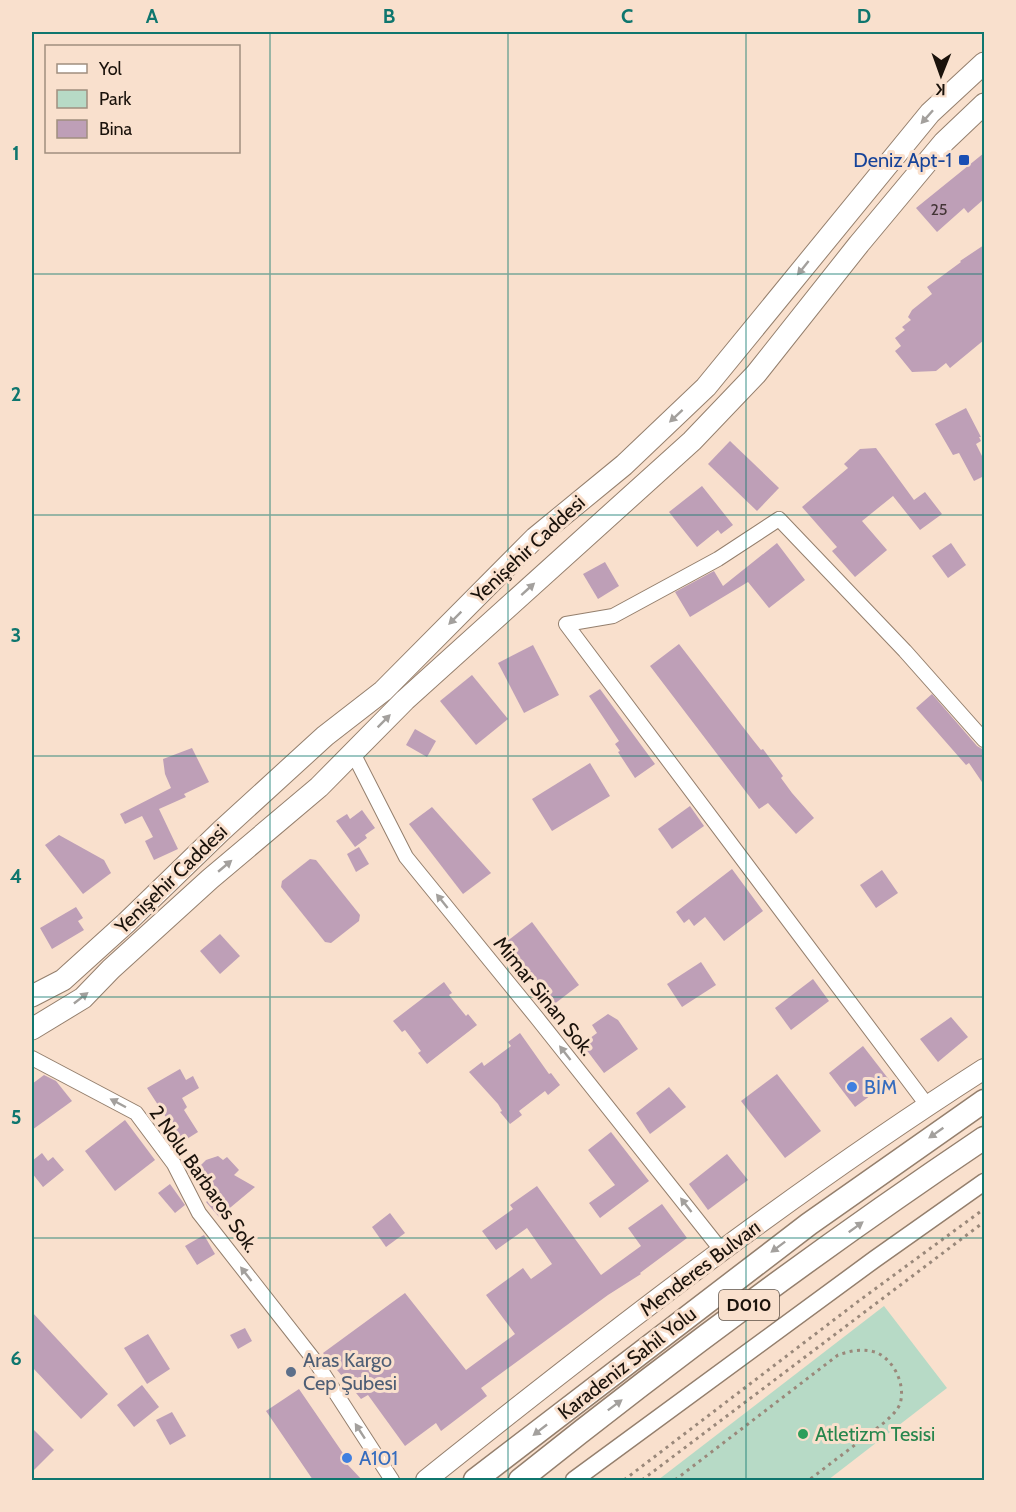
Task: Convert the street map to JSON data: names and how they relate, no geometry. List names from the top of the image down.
{
  "streets": {
    "highway": ["D010", "Karadeniz Sahil Yolu"],
    "main road": ["Yenişehir Caddesi", "Menderes Bulvarı"],
    "street": ["Mimar Sinan Sok.", "2 Nolu Barbaros Sok."]
  },
  "crossings": [
    ["Yenişehir Caddesi", "Mimar Sinan Sok."],
    ["Mimar Sinan Sok.", "Menderes Bulvarı"]
  ],
  "one_way": ["Mimar Sinan Sok.", "2 Nolu Barbaros Sok."],
  "places": {
    "transit": ["Deniz Apt-1"],
    "other": [
      "BİM",
      "Aras Kargo Cep Şubesi",
      "Atletizm Tesisi",
      "A101"
    ]
  },
  "house_numbers": ["25"],
  "legend": ["Yol", "Park", "Bina"],
  "north": "bottom",
  "grid": {
    "columns": [
      "A",
      "B",
      "C",
      "D"
    ],
    "rows": [
      "1",
      "2",
      "3",
      "4",
      "5",
      "6"
    ]
  }
}
